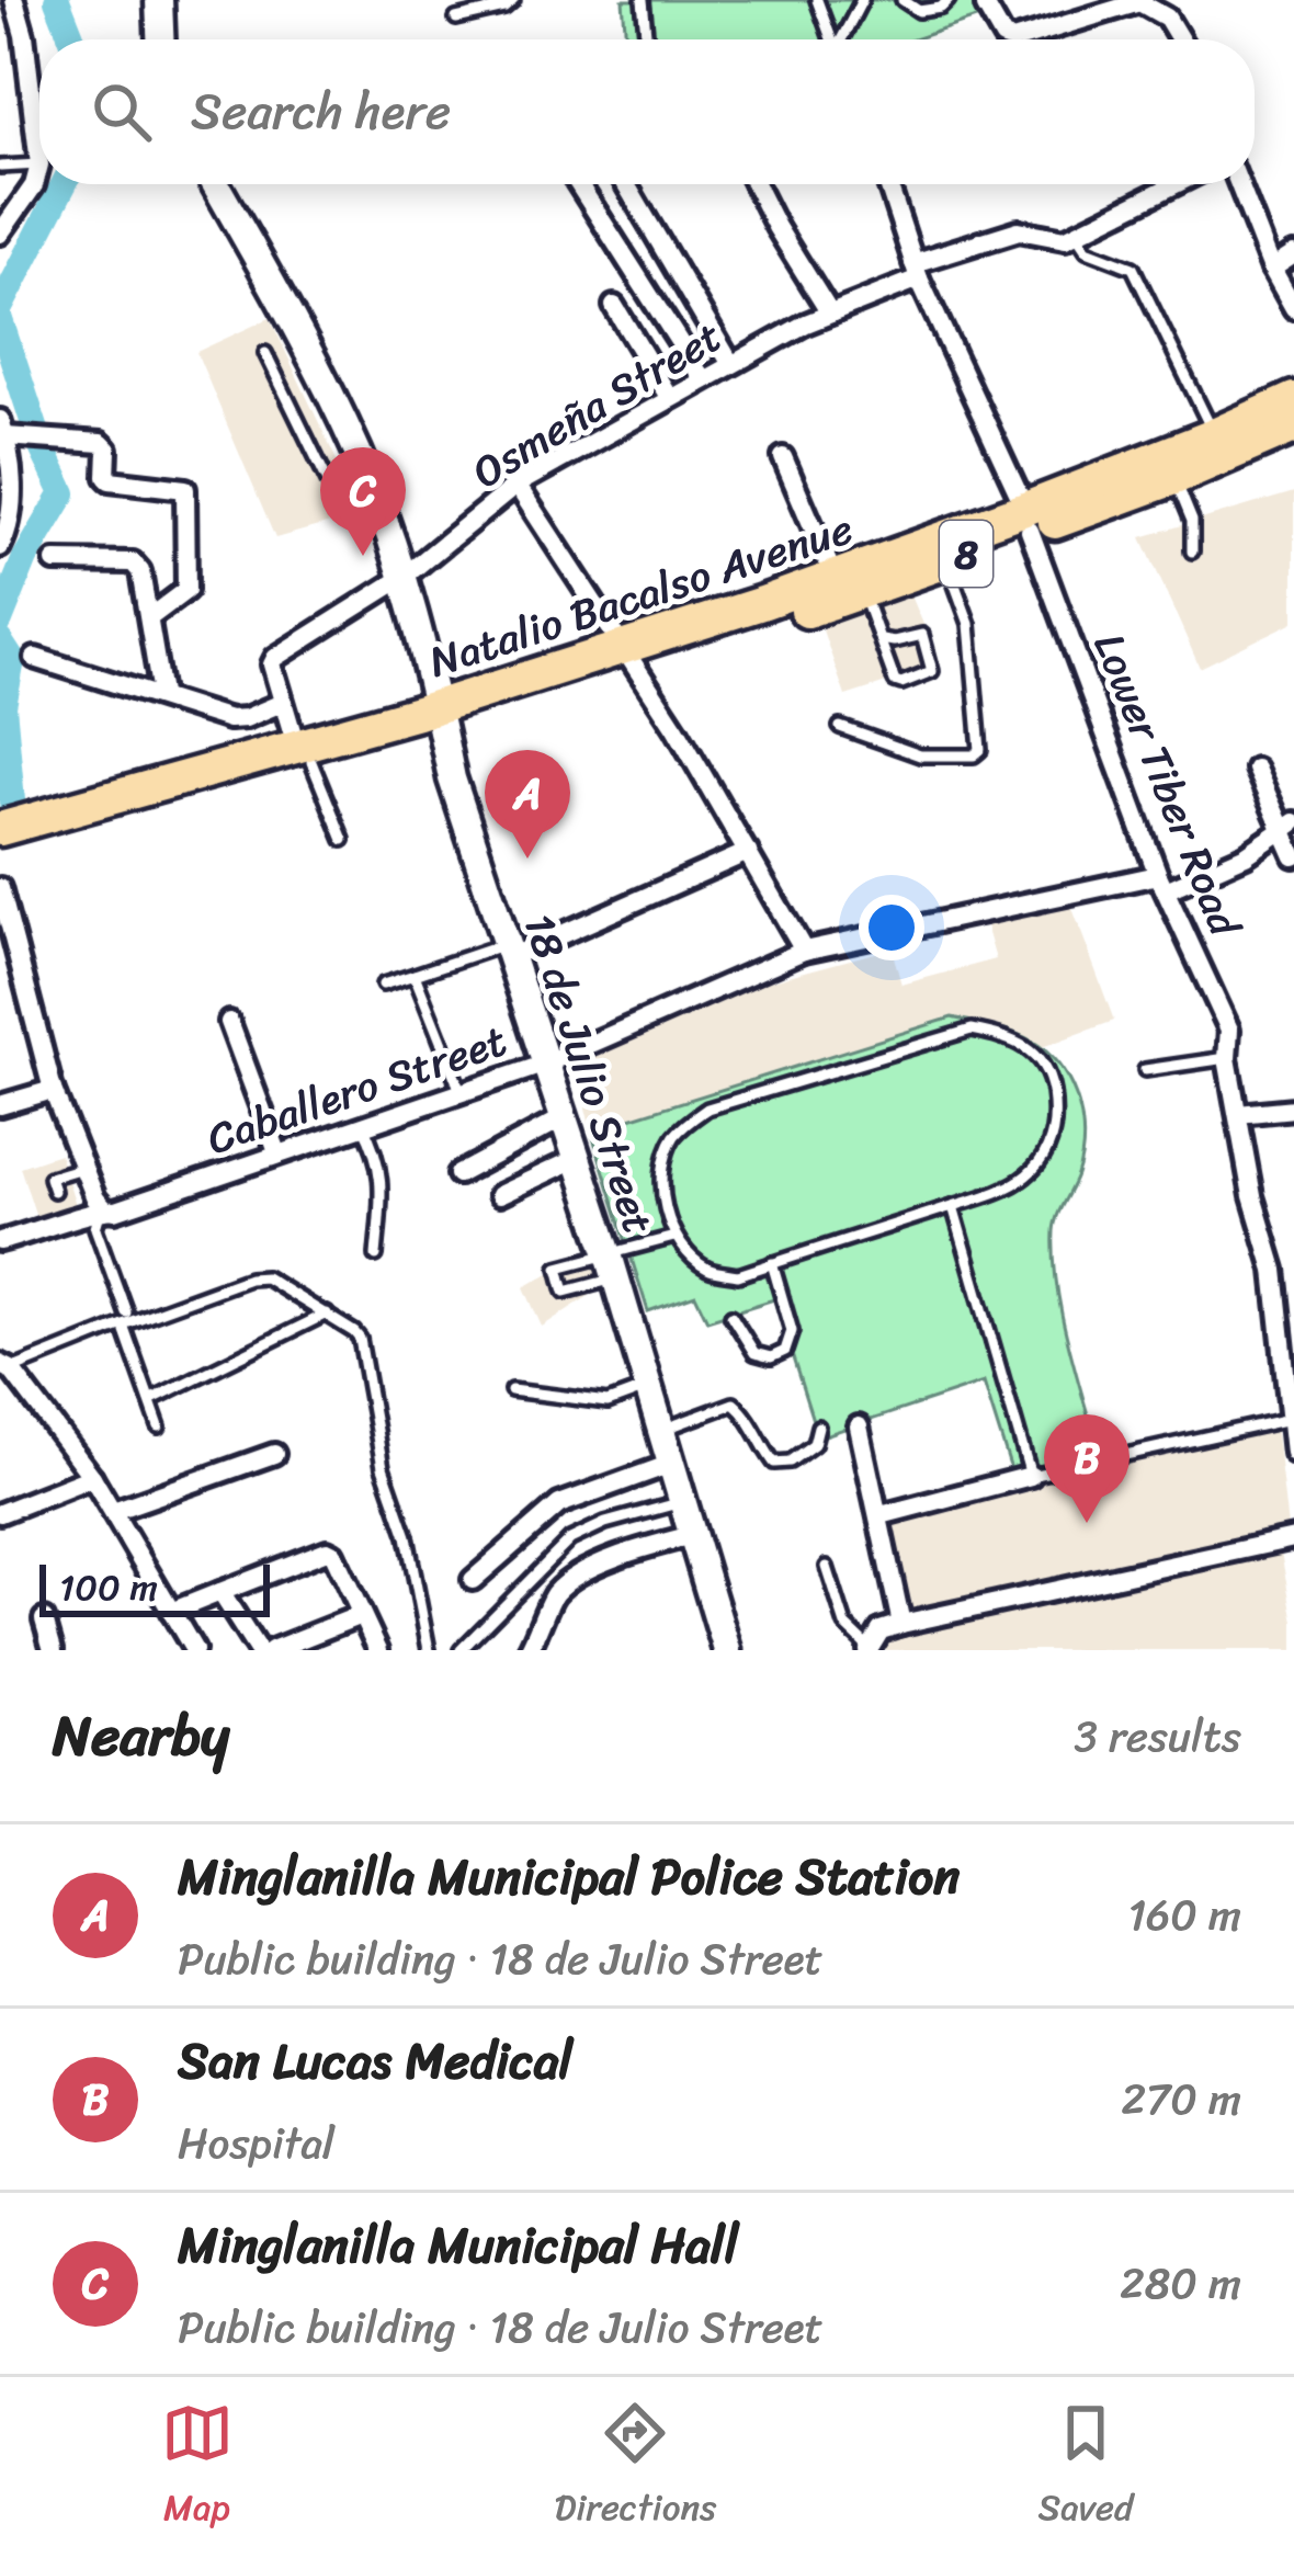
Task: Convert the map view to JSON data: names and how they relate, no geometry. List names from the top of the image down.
{
  "streets": {
    "highway": ["8", "Natalio Bacalso Avenue"],
    "street": [
      "Osmeña Street",
      "Lower Tiber Road",
      "18 de Julio Street",
      "Caballero Street"
    ]
  },
  "crossings": [
    ["Osmeña Street", "Lower Tiber Road"],
    ["Osmeña Street", "18 de Julio Street"],
    ["Natalio Bacalso Avenue", "Lower Tiber Road"],
    ["Natalio Bacalso Avenue", "18 de Julio Street"],
    ["Lower Tiber Road", "Caballero Street"],
    ["18 de Julio Street", "Caballero Street"]
  ],
  "scale_bar": "100 m",
  "page": {
    "search": "Search here",
    "pins": ["C", "A", "B"],
    "scale": "100 m",
    "heading": ["Nearby", "3 results"],
    "list": [
      {
        "mark": "A",
        "name": "Minglanilla Municipal Police Station",
        "note": "Public building · 18 de Julio Street",
        "value": "160 m"
      },
      {
        "mark": "B",
        "name": "San Lucas Medical",
        "note": "Hospital",
        "value": "270 m"
      },
      {
        "mark": "C",
        "name": "Minglanilla Municipal Hall",
        "note": "Public building · 18 de Julio Street",
        "value": "280 m"
      }
    ],
    "nav": ["Map", "Directions", "Saved"]
  }
}
